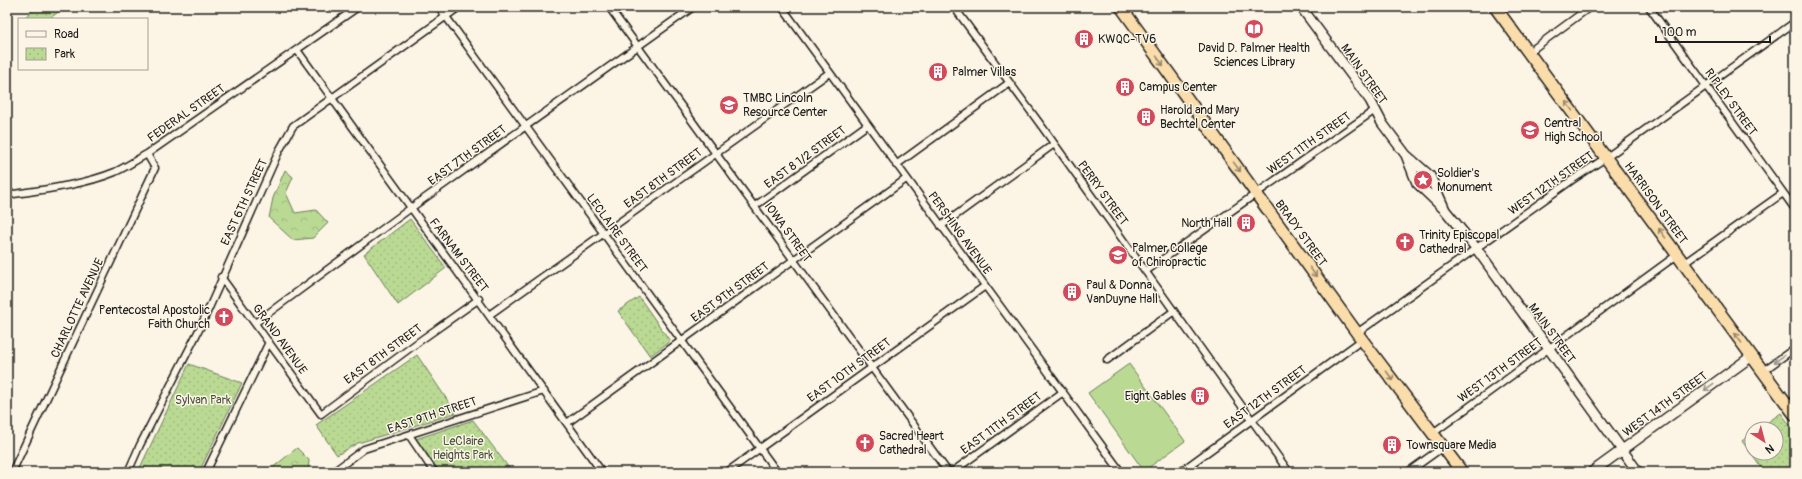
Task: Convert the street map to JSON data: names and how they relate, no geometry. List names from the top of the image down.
{
  "streets": {
    "highway": ["HARRISON STREET", "BRADY STREET"],
    "street": [
      "MAIN STREET",
      "RIPLEY STREET",
      "FEDERAL STREET",
      "WEST 11TH STREET",
      "EAST 7TH STREET",
      "EAST 8 1/2 STREET",
      "EAST 8TH STREET",
      "WEST 12TH STREET",
      "PERRY STREET",
      "EAST 6TH STREET",
      "IOWA STREET",
      "LECLAIRE STREET",
      "PERSHING AVENUE",
      "FARNAM STREET",
      "EAST 9TH STREET",
      "CHARLOTTE AVENUE",
      "GRAND AVENUE",
      "EAST 10TH STREET",
      "WEST 13TH STREET",
      "EAST 12TH STREET",
      "WEST 14TH STREET",
      "EAST 11TH STREET"
    ]
  },
  "crossings": [
    ["MAIN STREET", "WEST 11TH STREET"],
    ["MAIN STREET", "WEST 12TH STREET"],
    ["MAIN STREET", "WEST 13TH STREET"],
    ["MAIN STREET", "WEST 14TH STREET"],
    ["RIPLEY STREET", "WEST 12TH STREET"],
    ["RIPLEY STREET", "WEST 13TH STREET"],
    ["FEDERAL STREET", "FARNAM STREET"],
    ["FEDERAL STREET", "CHARLOTTE AVENUE"],
    ["WEST 11TH STREET", "BRADY STREET"],
    ["EAST 7TH STREET", "IOWA STREET"],
    ["EAST 7TH STREET", "LECLAIRE STREET"],
    ["EAST 7TH STREET", "FARNAM STREET"],
    ["EAST 7TH STREET", "GRAND AVENUE"],
    ["EAST 8 1/2 STREET", "IOWA STREET"],
    ["EAST 8 1/2 STREET", "PERSHING AVENUE"],
    ["EAST 8TH STREET", "IOWA STREET"],
    ["EAST 8TH STREET", "LECLAIRE STREET"],
    ["EAST 8TH STREET", "PERSHING AVENUE"],
    ["EAST 8TH STREET", "FARNAM STREET"],
    ["EAST 8TH STREET", "GRAND AVENUE"],
    ["WEST 12TH STREET", "HARRISON STREET"],
    ["WEST 12TH STREET", "BRADY STREET"],
    ["WEST 12TH STREET", "EAST 12TH STREET"],
    ["PERRY STREET", "EAST 12TH STREET"],
    ["EAST 6TH STREET", "LECLAIRE STREET"],
    ["EAST 6TH STREET", "FARNAM STREET"],
    ["EAST 6TH STREET", "GRAND AVENUE"],
    ["HARRISON STREET", "WEST 13TH STREET"],
    ["HARRISON STREET", "WEST 14TH STREET"],
    ["IOWA STREET", "EAST 9TH STREET"],
    ["IOWA STREET", "EAST 10TH STREET"],
    ["LECLAIRE STREET", "EAST 9TH STREET"],
    ["LECLAIRE STREET", "EAST 10TH STREET"],
    ["PERSHING AVENUE", "EAST 9TH STREET"],
    ["PERSHING AVENUE", "EAST 10TH STREET"],
    ["PERSHING AVENUE", "EAST 11TH STREET"],
    ["BRADY STREET", "WEST 13TH STREET"],
    ["BRADY STREET", "EAST 12TH STREET"],
    ["FARNAM STREET", "EAST 9TH STREET"]
  ],
  "one_way": ["HARRISON STREET", "BRADY STREET", "WEST 14TH STREET"],
  "parks": ["Sylvan Park", "LeClaire Heights Park"],
  "places": {
    "library": ["David D. Palmer Health Sciences Library"],
    "building": [
      "KWQC-TV6",
      "Palmer Villas",
      "Campus Center",
      "Harold and Mary Bechtel Center",
      "North Hall",
      "Paul & Donna VanDuyne Hall",
      "Eight Gables",
      "Townsquare Media"
    ],
    "school or university": ["TMBC Lincoln Resource Center", "Central High School", "Palmer College of Chiropractic"],
    "place": ["Soldier's Monument"],
    "church": ["Trinity Episcopal Cathedral", "Pentecostal Apostolic Faith Church", "Sacred Heart Cathedral"]
  },
  "legend": ["Road", "Park"],
  "scale_bar": "100 m",
  "north": "bottom right"
}
